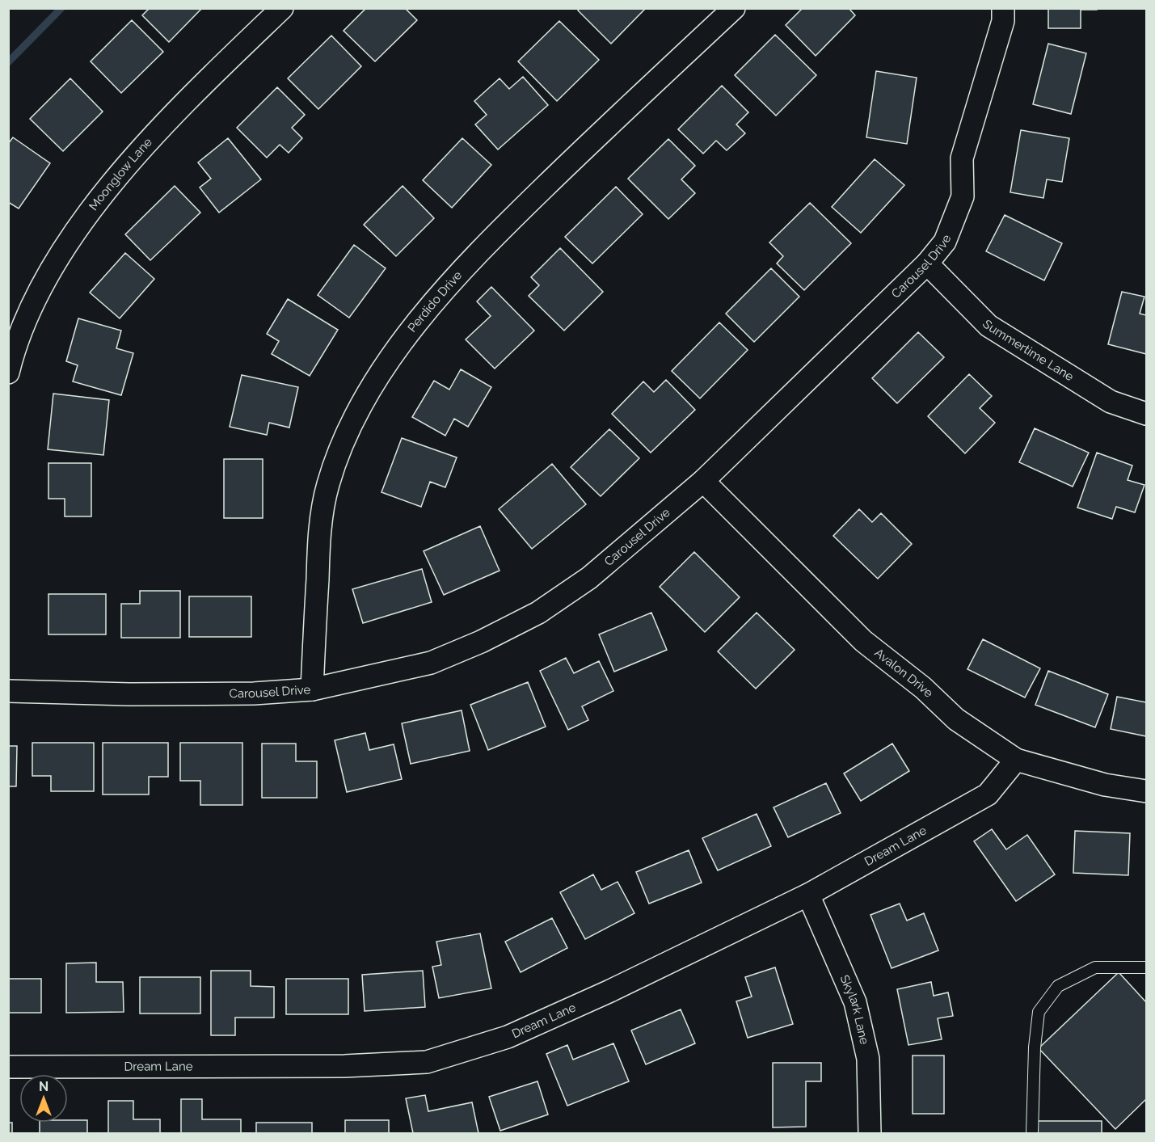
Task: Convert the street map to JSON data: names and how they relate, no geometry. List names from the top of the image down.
{
  "streets": {
    "street": [
      "Moonglow Lane",
      "Carousel Drive",
      "Perdido Drive",
      "Summertime Lane",
      "Avalon Drive",
      "Dream Lane",
      "Skylark Lane"
    ]
  },
  "crossings": [
    ["Carousel Drive", "Perdido Drive"],
    ["Carousel Drive", "Summertime Lane"],
    ["Carousel Drive", "Avalon Drive"],
    ["Avalon Drive", "Dream Lane"],
    ["Dream Lane", "Skylark Lane"]
  ],
  "north": "top"
}
